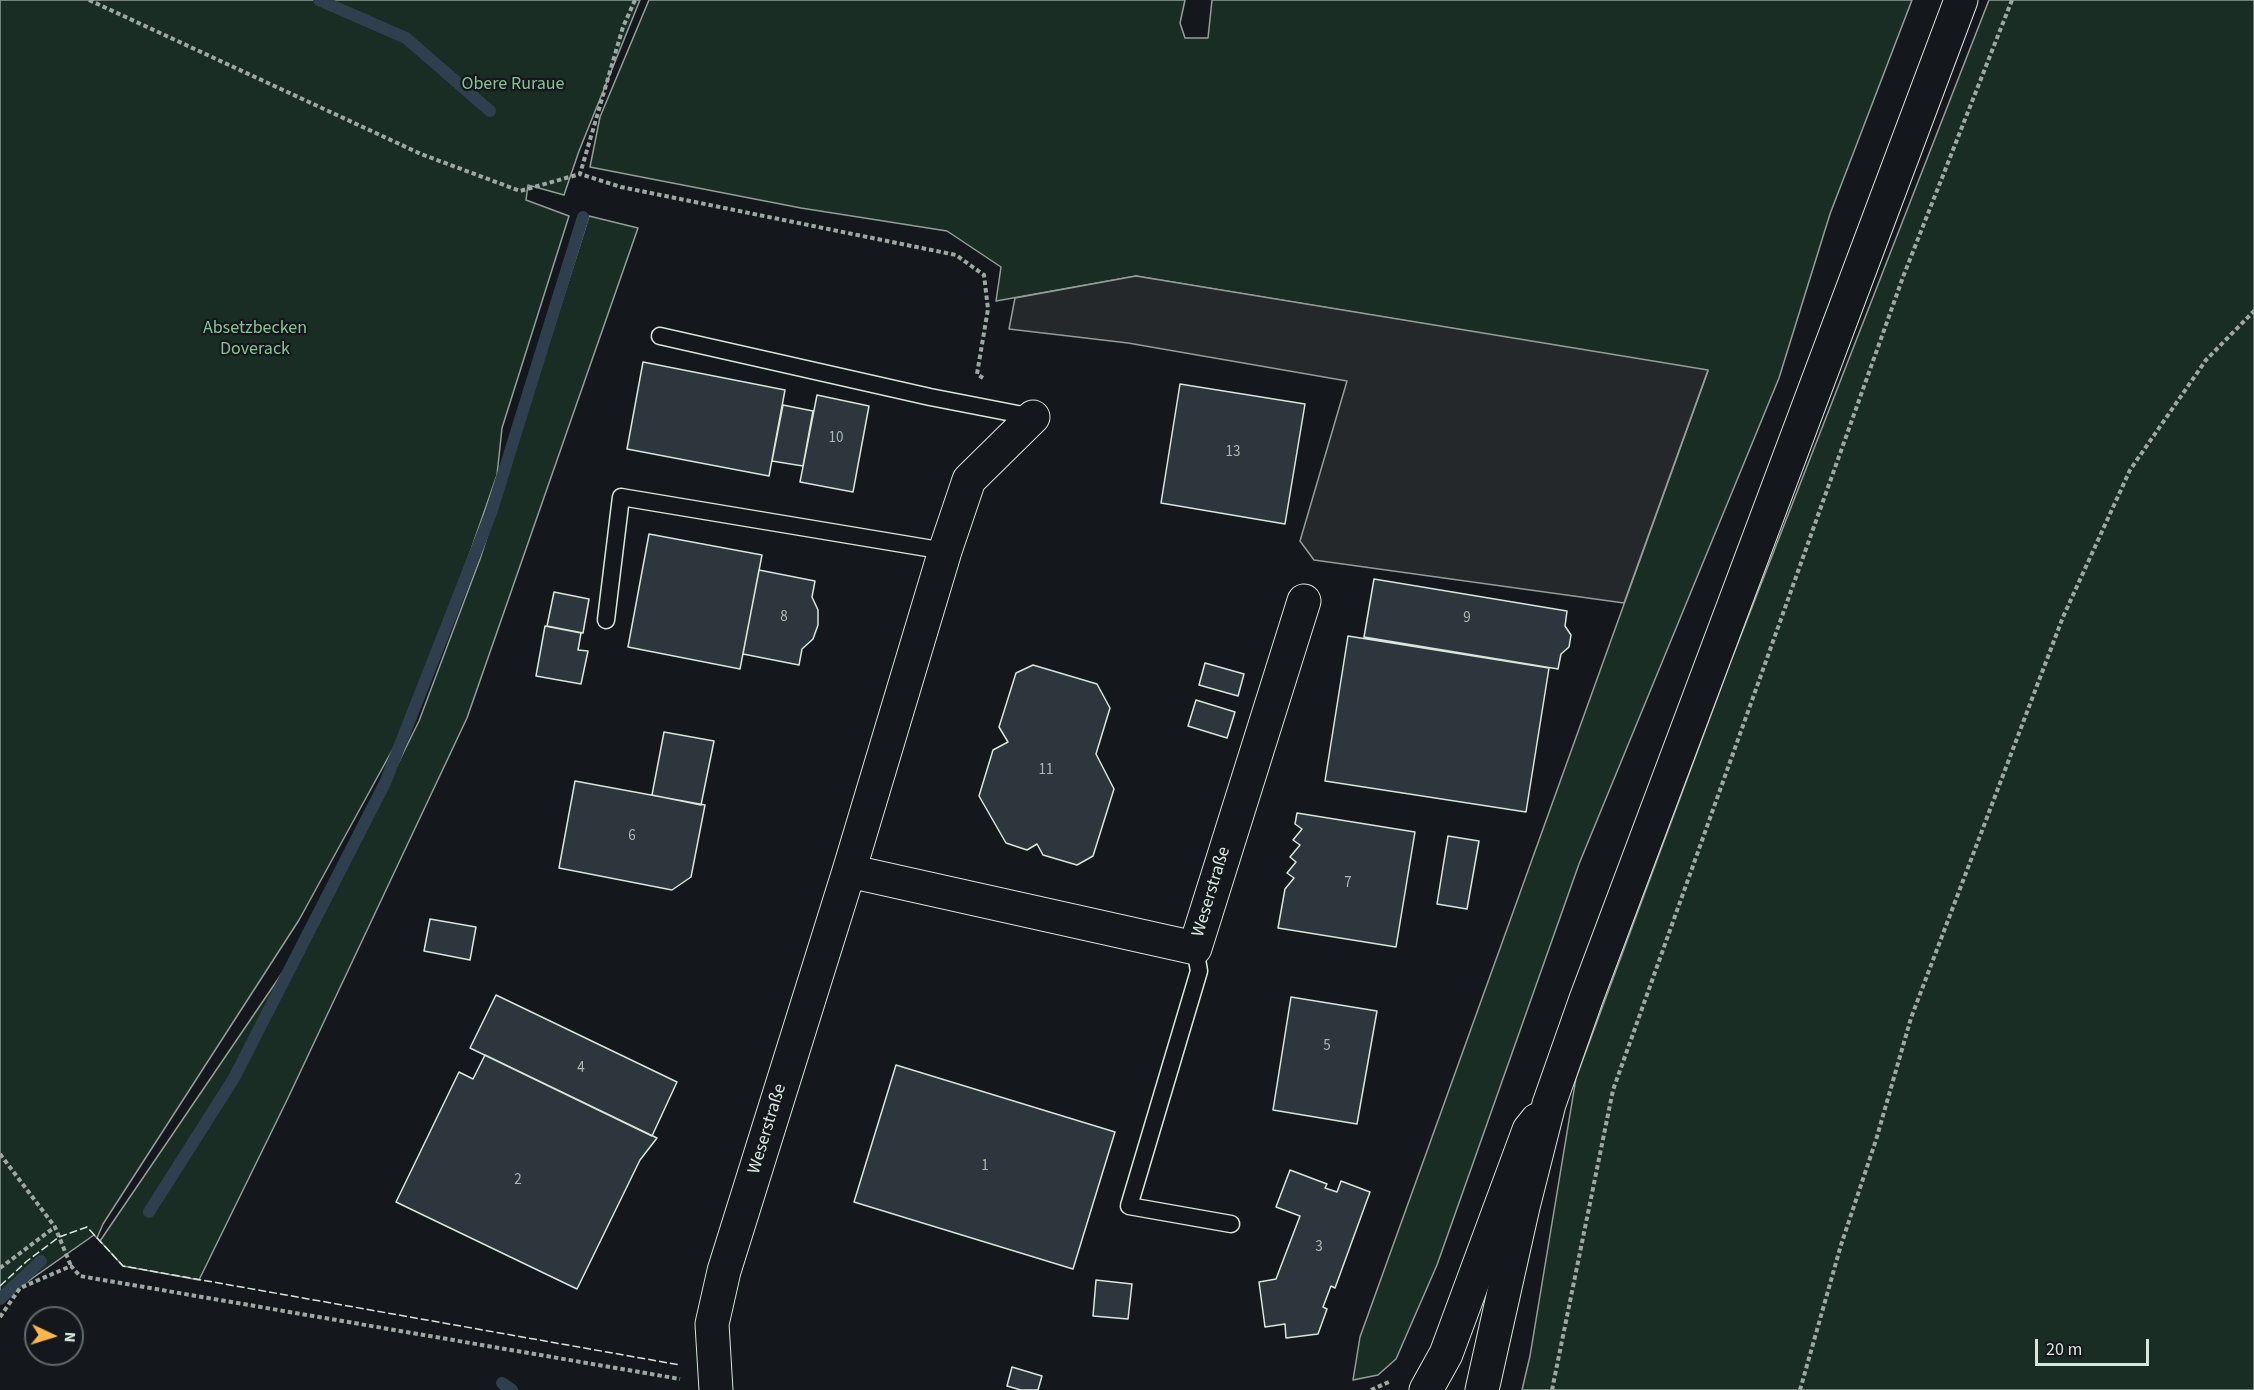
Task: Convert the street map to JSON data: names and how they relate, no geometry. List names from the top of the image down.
{
  "streets": {
    "street": ["Weserstraße"]
  },
  "parks": ["Obere Ruraue", "Absetzbecken Doverack"],
  "house_numbers": [
    "10",
    "13",
    "8",
    "9",
    "11",
    "6",
    "7",
    "5",
    "4",
    "1",
    "2",
    "3"
  ],
  "scale_bar": "20 m",
  "north": "right"
}
